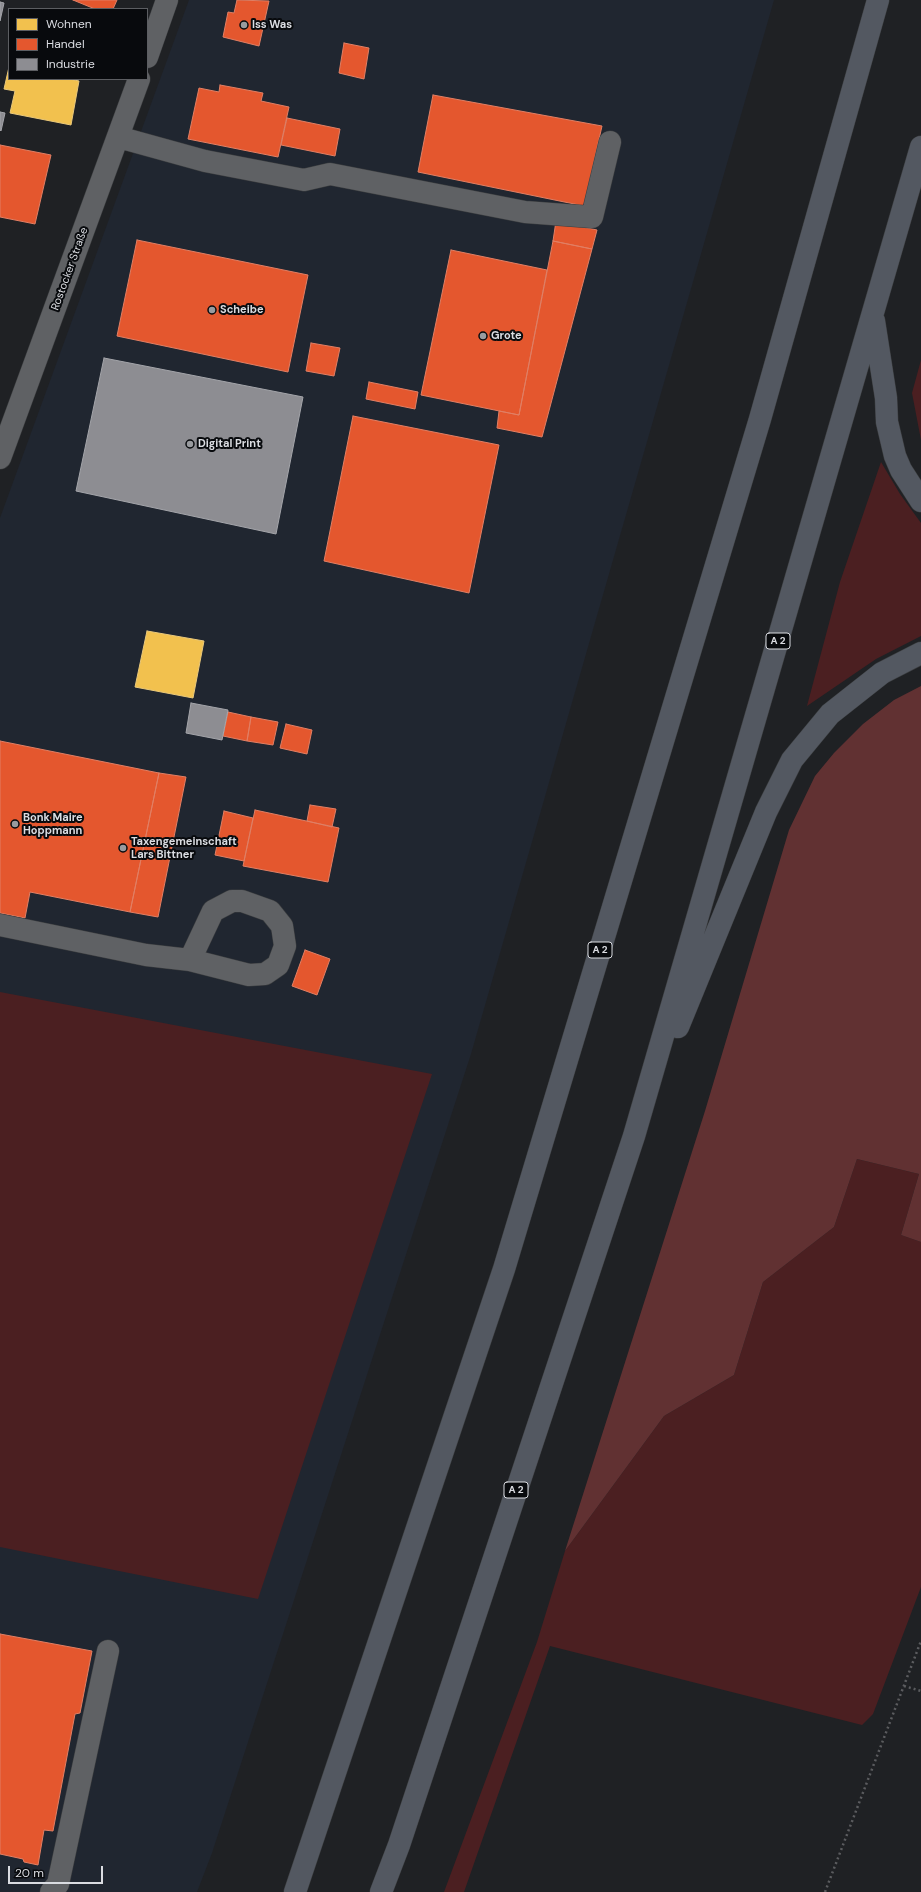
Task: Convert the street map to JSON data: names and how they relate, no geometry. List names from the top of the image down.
{
  "streets": {
    "highway": ["A 2"],
    "street": ["Rostocker Straße"]
  },
  "places": [
    "Iss Was",
    "Scheibe",
    "Grote",
    "Digital Print",
    "Bonk Maire Hoppmann",
    "Taxengemeinschaft Lars Bittner"
  ],
  "legend": ["Wohnen", "Handel", "Industrie"],
  "scale_bar": "20 m"
}
